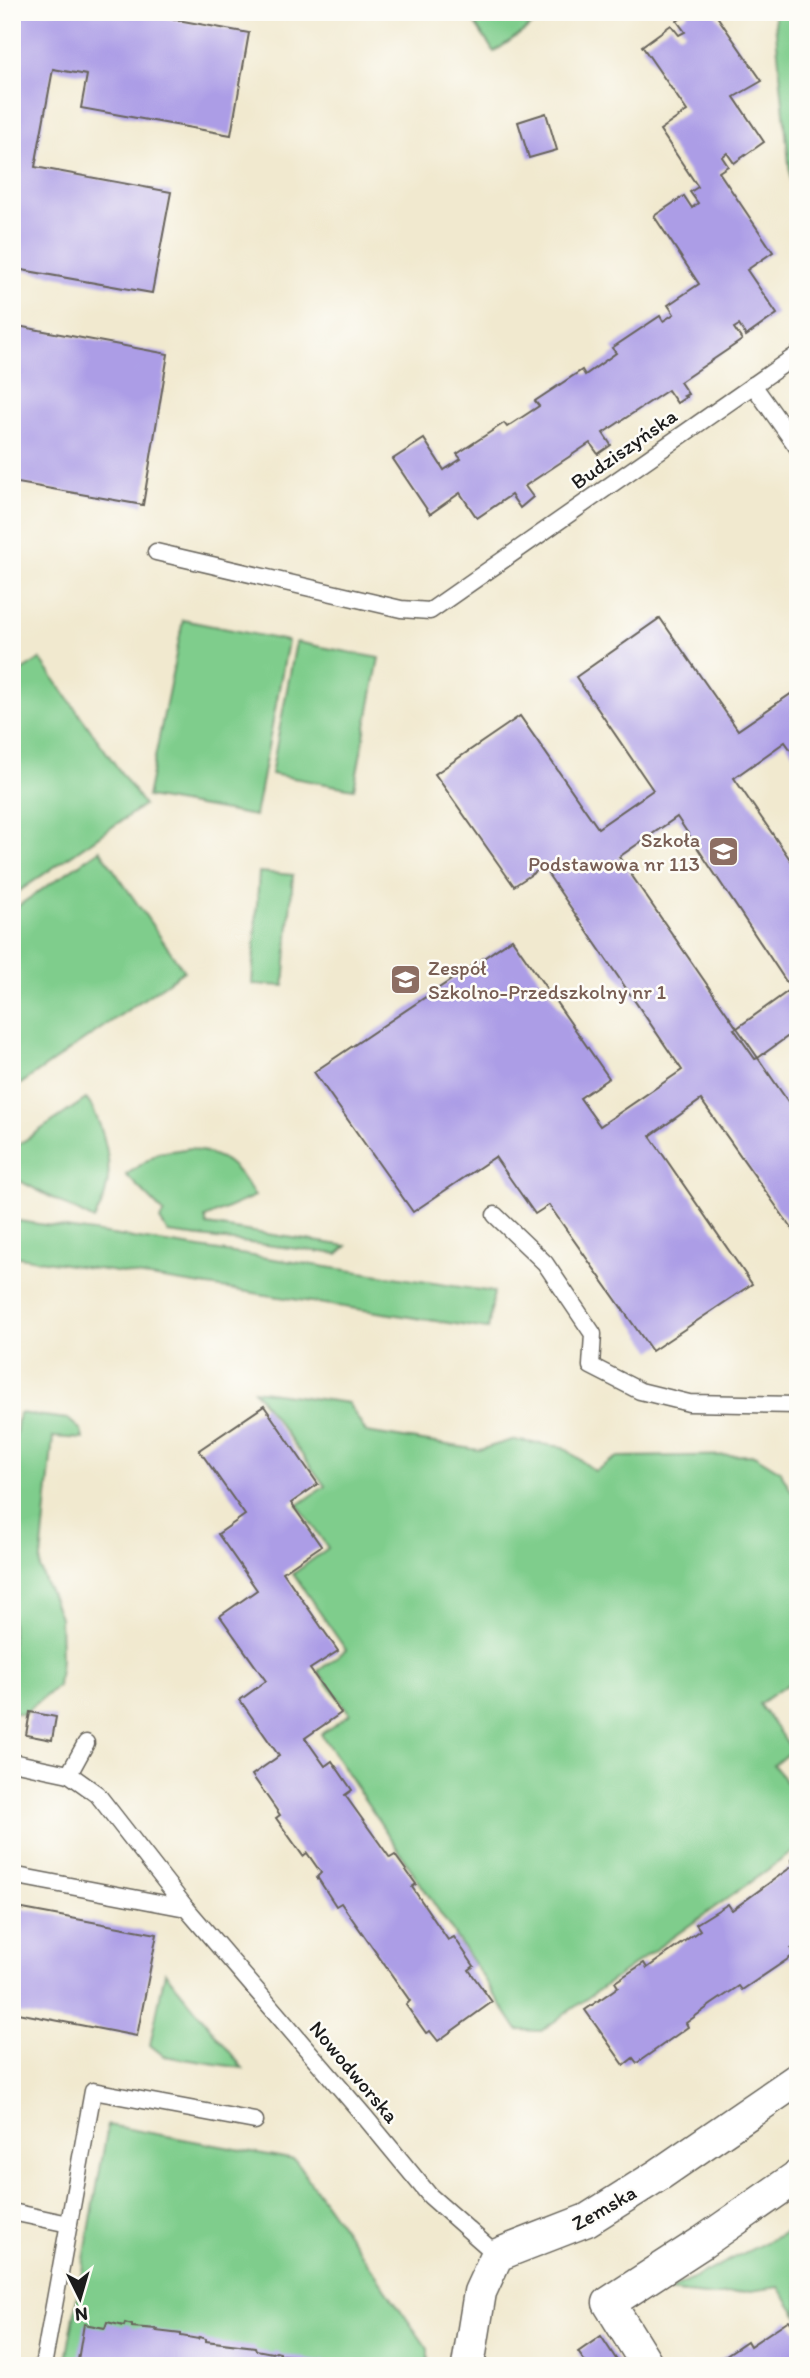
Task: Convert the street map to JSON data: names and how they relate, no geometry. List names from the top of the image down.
{
  "streets": {
    "street": ["Zemska"],
    "lane": ["Budziszyńska", "Nowodworska"]
  },
  "crossings": [
    ["Nowodworska", "Zemska"]
  ],
  "places": {
    "school or university": ["Szkoła Podstawowa nr 113", "Zespół Szkolno-Przedszkolny nr 1"]
  },
  "north": "bottom"
}
